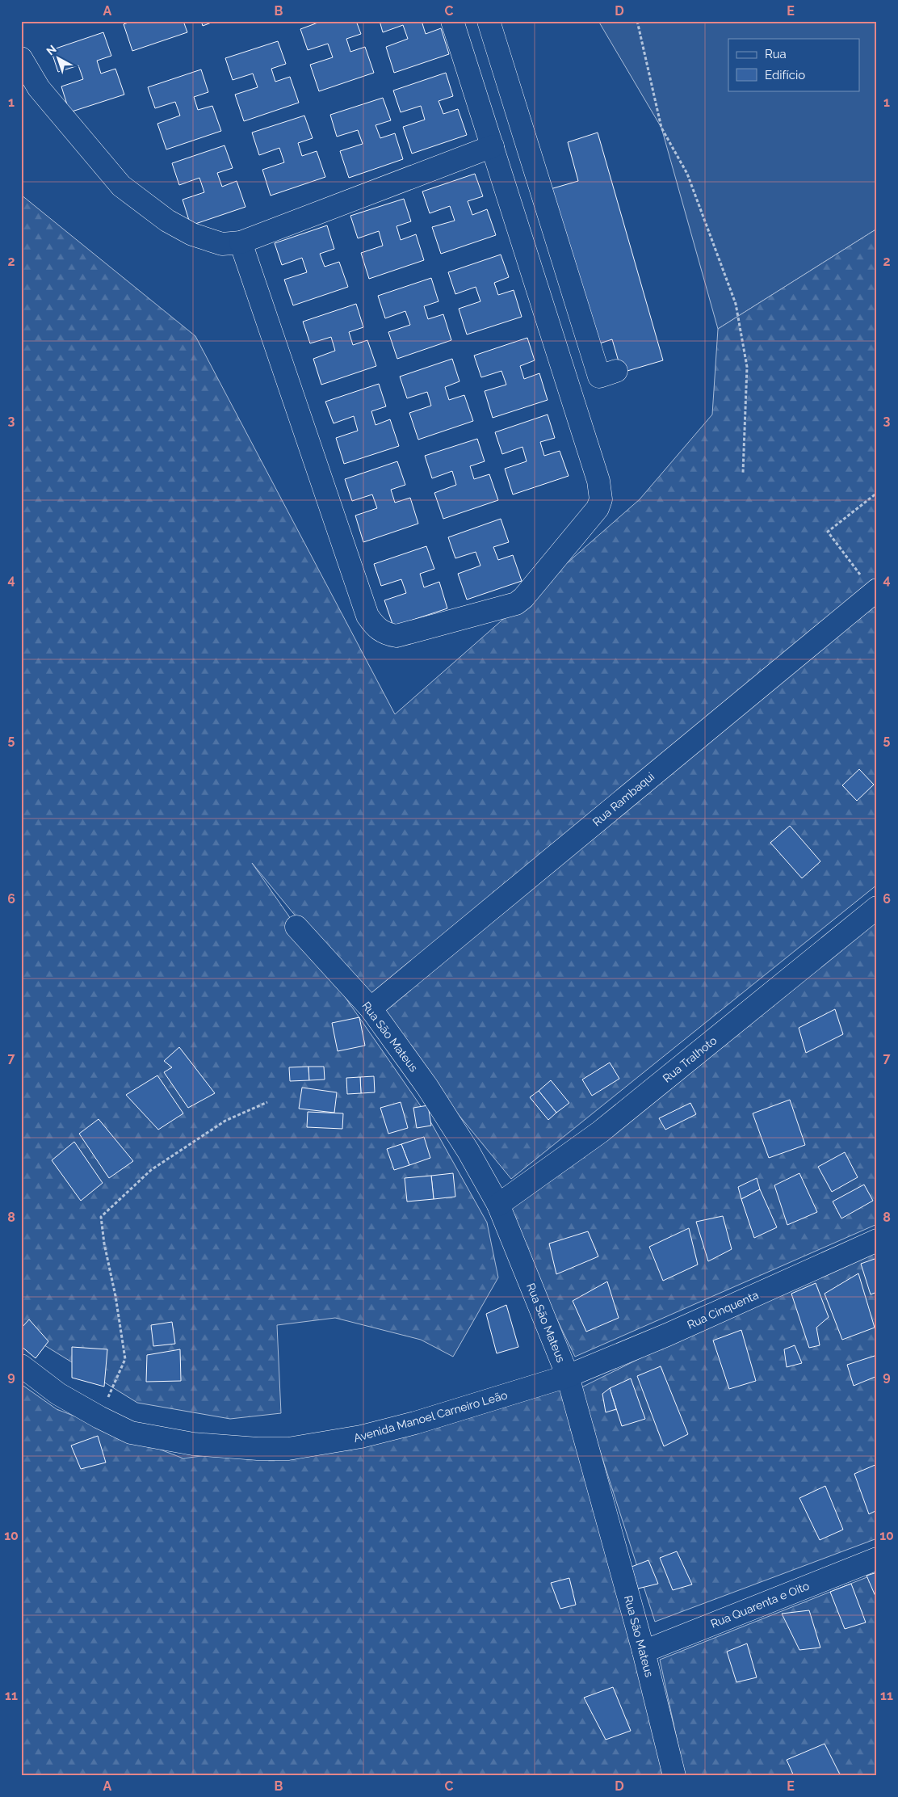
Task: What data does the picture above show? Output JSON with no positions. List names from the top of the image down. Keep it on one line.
{"streets":{"street":["Rua Rambaqui","Rua São Mateus","Rua Tralhoto","Rua Cinquenta","Avenida Manoel Carneiro Leão","Rua Quarenta e Oito"]},"crossings":[["Rua Rambaqui","Rua São Mateus"],["Rua São Mateus","Rua Tralhoto"],["Rua São Mateus","Rua Cinquenta"],["Rua São Mateus","Avenida Manoel Carneiro Leão"],["Rua São Mateus","Rua Quarenta e Oito"],["Rua Cinquenta","Avenida Manoel Carneiro Leão"]],"legend":["Rua","Edifício"],"north":"top left","grid":{"columns":["A","B","C","D","E"],"rows":["1","2","3","4","5","6","7","8","9","10","11"]}}
